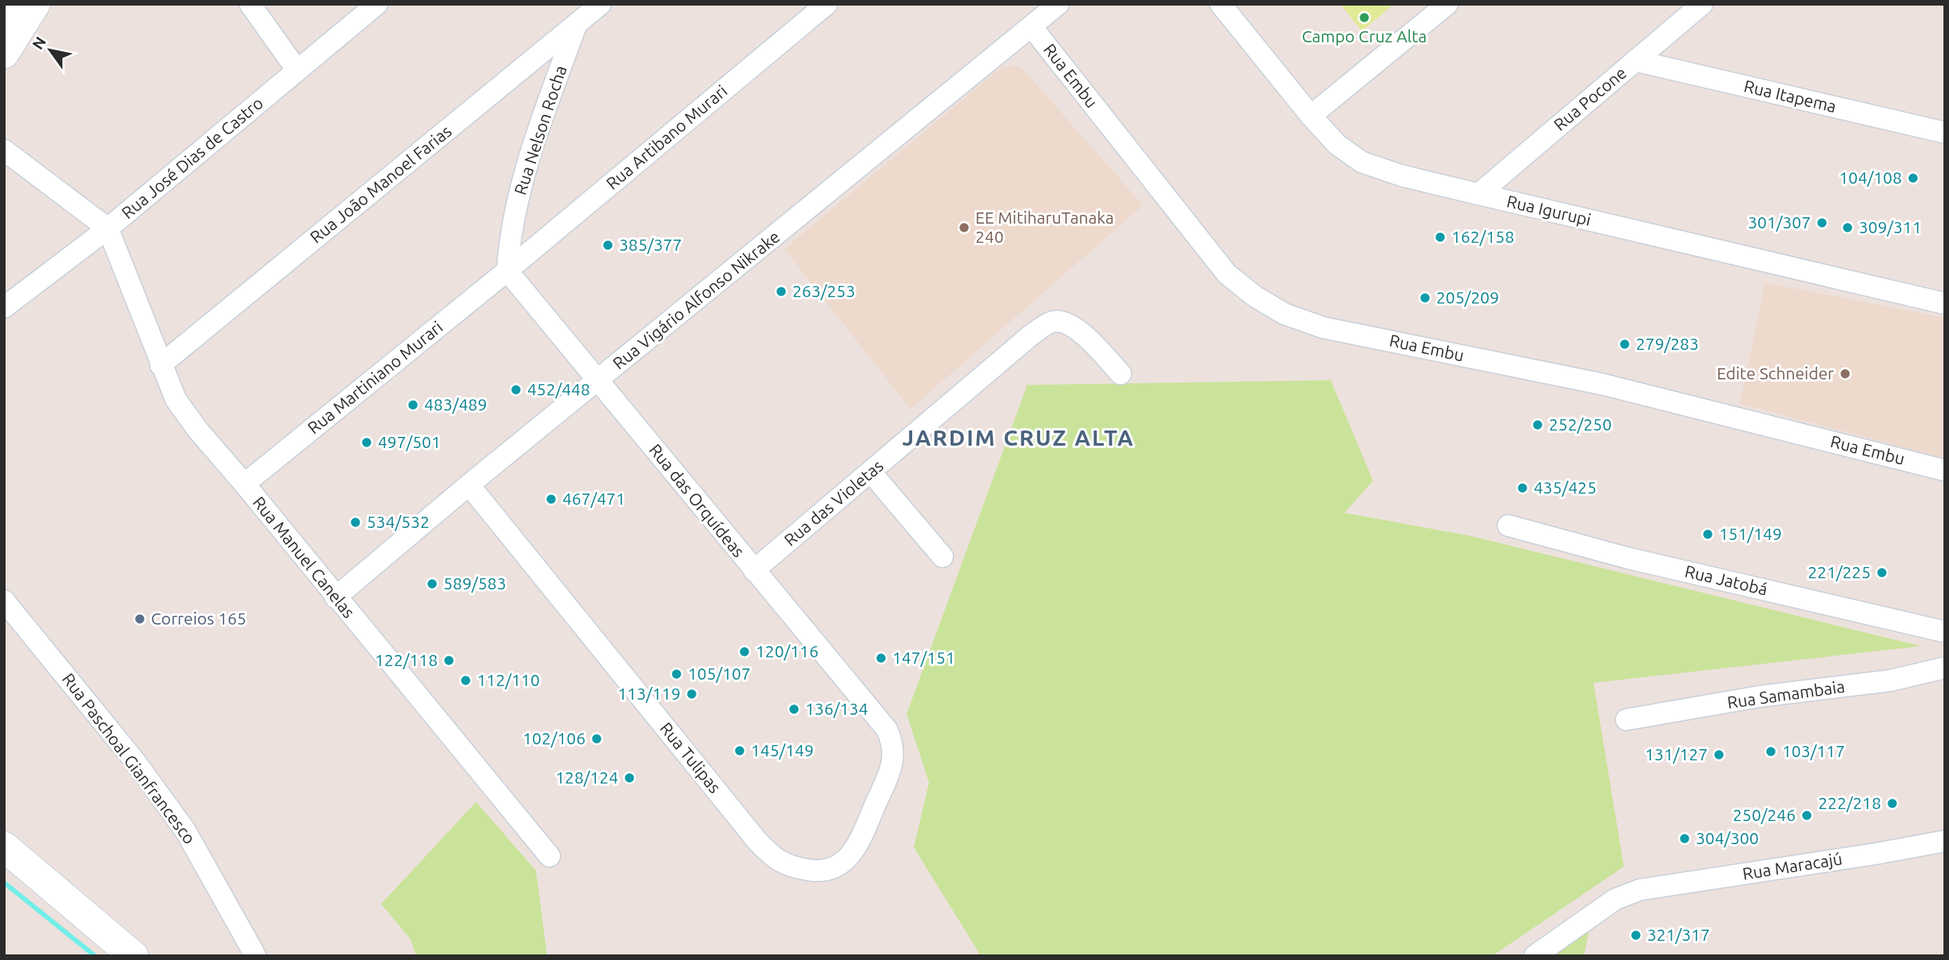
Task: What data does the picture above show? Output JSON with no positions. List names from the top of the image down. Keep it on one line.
{"streets":{"street":["Rua Embu","Rua Itapema","Rua Pocone","Rua Nelson Rocha","Rua Artibano Murari","Rua José Dias de Castro","Rua João Manoel Farias","Rua Igurupi","Rua Vigário Alfonso Nikrake","Rua Martiniano Murari","Rua das Orquídeas","Rua das Violetas","Rua Manuel Canelas","Rua Jatobá","Rua Samambaia","Rua Tulipas","Rua Paschoal Gianfrancesco","Rua Maracajú"]},"crossings":[["Rua Embu","Rua Vigário Alfonso Nikrake"],["Rua Itapema","Rua Pocone"],["Rua Pocone","Rua Igurupi"],["Rua Nelson Rocha","Rua Artibano Murari"],["Rua Nelson Rocha","Rua João Manoel Farias"],["Rua Nelson Rocha","Rua Martiniano Murari"],["Rua Nelson Rocha","Rua das Orquídeas"],["Rua Artibano Murari","Rua Martiniano Murari"],["Rua Artibano Murari","Rua das Orquídeas"],["Rua José Dias de Castro","Rua Manuel Canelas"],["Rua João Manoel Farias","Rua Manuel Canelas"],["Rua Vigário Alfonso Nikrake","Rua das Orquídeas"],["Rua Vigário Alfonso Nikrake","Rua Manuel Canelas"],["Rua Vigário Alfonso Nikrake","Rua Tulipas"],["Rua Martiniano Murari","Rua das Orquídeas"],["Rua Martiniano Murari","Rua Manuel Canelas"],["Rua das Orquídeas","Rua das Violetas"],["Rua das Orquídeas","Rua Tulipas"]],"districts":["JARDIM CRUZ ALTA"],"places":["Campo Cruz Alta","104/108","301/307","EE MitiharuTanaka 240","309/311","162/158","385/377","263/253","205/209","279/283","Edite Schneider","452/448","483/489","252/250","497/501","435/425","467/471","534/532","151/149","221/225","589/583","Correios 165","120/116","147/151","122/118","105/107","112/110","113/119","136/134","102/106","145/149","103/117","131/127","128/124","222/218","250/246","304/300","321/317"],"north":"top left"}
